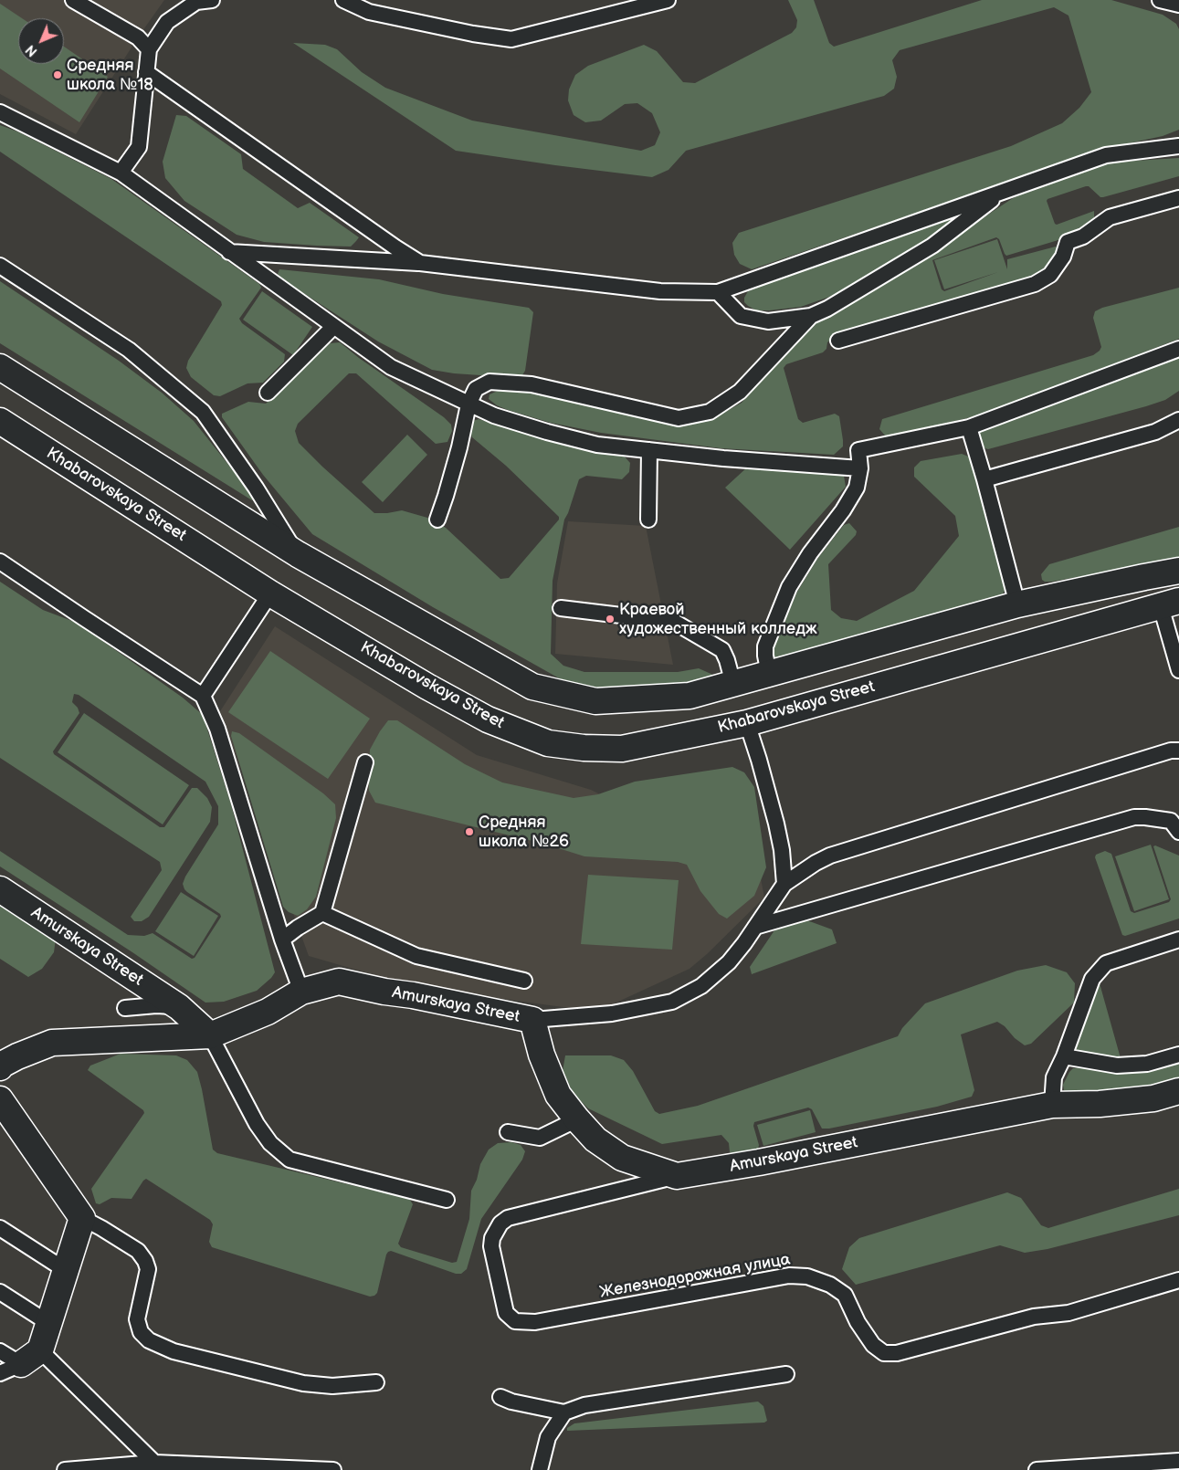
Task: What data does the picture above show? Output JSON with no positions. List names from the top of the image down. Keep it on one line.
{"streets":{"main road":["Khabarovskaya Street","Amurskaya Street"],"lane":["Железнодорожная улица"]},"crossings":[["Amurskaya Street","Железнодорожная улица"]],"places":["Средняя школа №18","Краевой художественный колледж","Средняя школа №26"],"north":"bottom left"}
